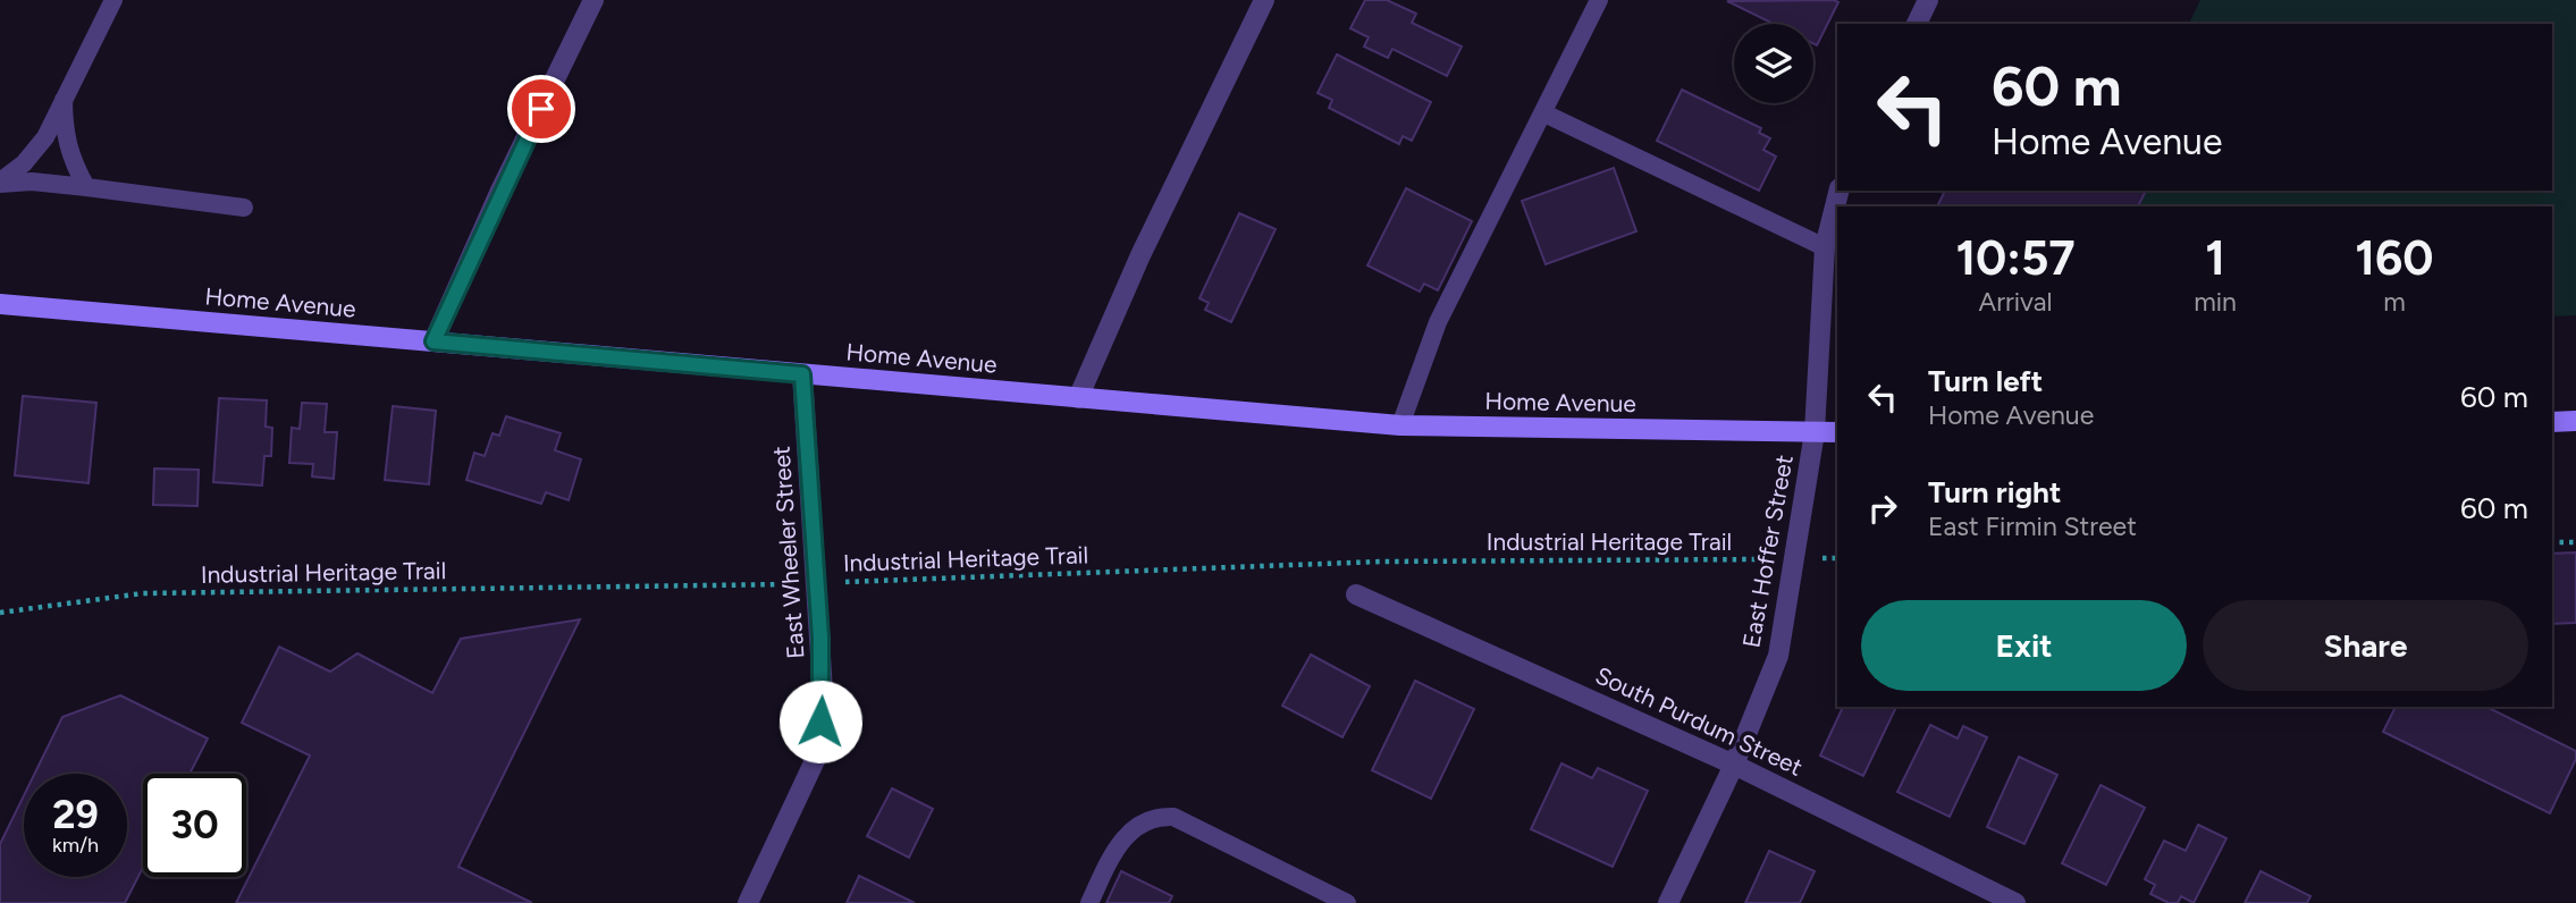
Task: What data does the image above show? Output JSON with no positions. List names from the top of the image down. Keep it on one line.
{"streets":{"main road":["Home Avenue"],"street":["East Hoffer Street","East Wheeler Street","South Purdum Street"],"path":["Industrial Heritage Trail"]},"crossings":[["Home Avenue","East Hoffer Street"],["Home Avenue","East Wheeler Street"],["Industrial Heritage Trail","East Hoffer Street"],["Industrial Heritage Trail","East Wheeler Street"],["East Hoffer Street","South Purdum Street"]],"page":{"turn":["60 m","Home Avenue"],"eta":["10:57","Arrival","1","min","160","m"],"list":[{"name":"Turn left","note":"Home Avenue","value":"60 m"},{"name":"Turn right","note":"East Firmin Street","value":"60 m"}],"buttons":["Exit","Share"],"speed":"29 km/h","limit":"30"}}
